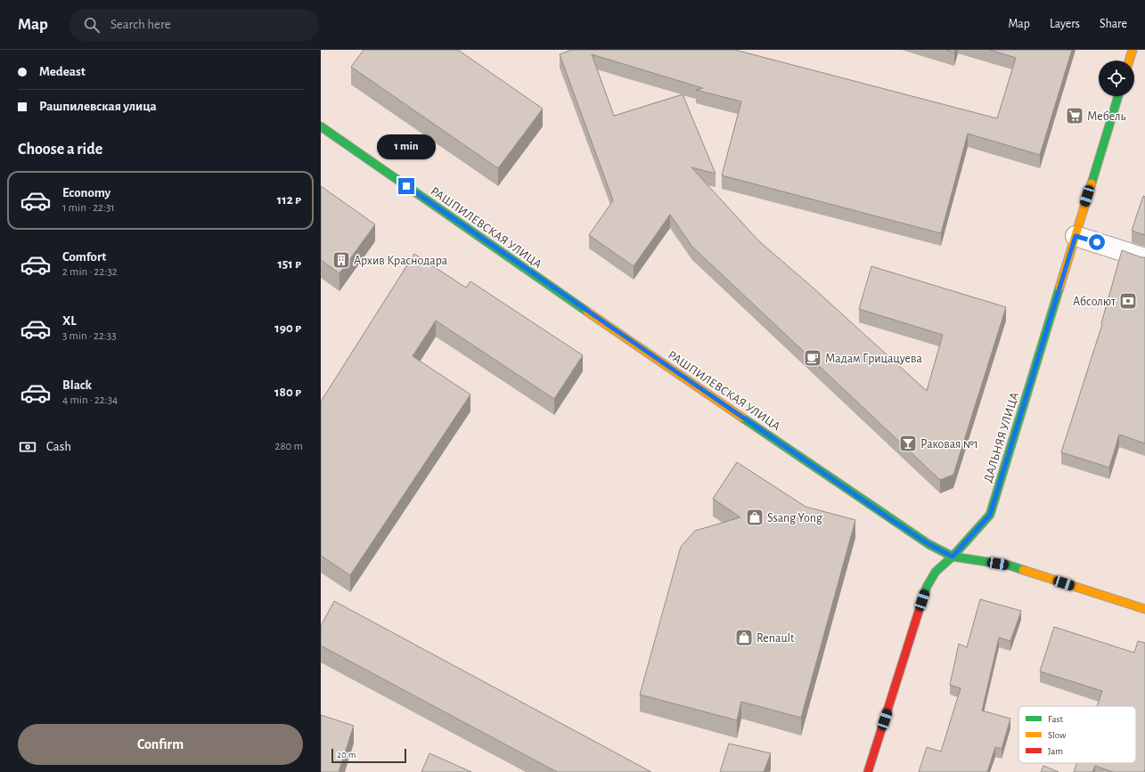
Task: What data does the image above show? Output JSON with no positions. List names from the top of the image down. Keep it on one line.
{"streets":{"street":["РАШПИЛЕВСКАЯ УЛИЦА","ДАЛЬНЯЯ УЛИЦА"]},"crossings":[["РАШПИЛЕВСКАЯ УЛИЦА","ДАЛЬНЯЯ УЛИЦА"]],"places":{"supermarket":["Мебель"],"building":["Архив Краснодара"],"bank":["Абсолют"],"cafe":["Мадам Грицацуева"],"bar":["Раковая №1"],"shop":["Ssang Yong","Renault"]},"legend":["Fast","Slow","Jam"],"scale_bar":"20 m","page":{"header":"Map","search":"Search here","nav":["Map","Layers","Share"],"banner":["Medeast","Рашпилевская улица"],"heading":"Choose a ride","bubble":"1 min","list":[{"name":"Economy","note":"1 min · 22:31","value":"112 ₽"},{"name":"Comfort","note":"2 min · 22:32","value":"151 ₽"},{"name":"XL","note":"3 min · 22:33","value":"190 ₽"},{"name":"Black","note":"4 min · 22:34","value":"180 ₽"}],"pay":["Cash","280 m"],"buttons":"Confirm","scale":"20 m"}}
